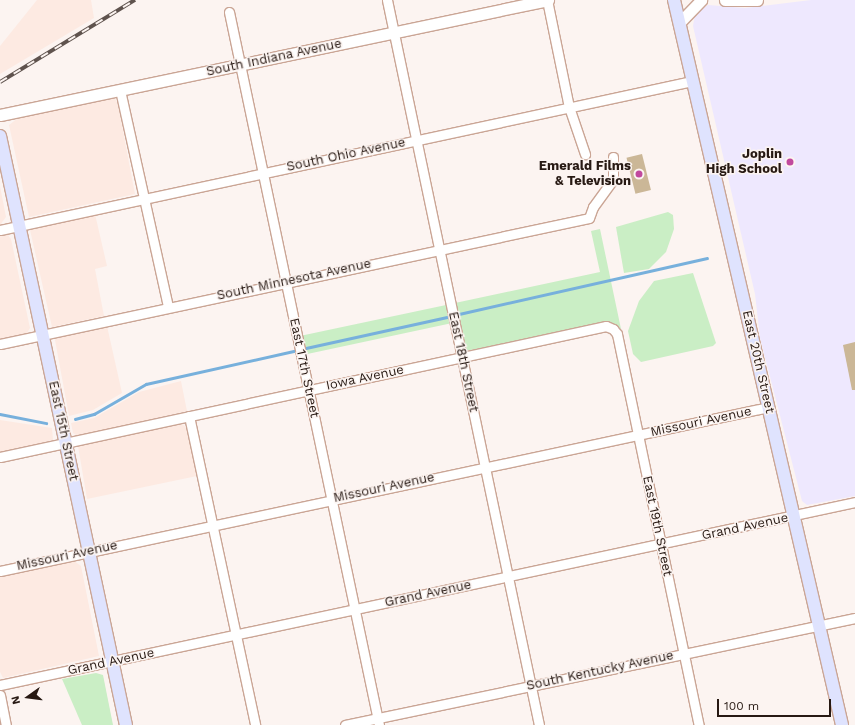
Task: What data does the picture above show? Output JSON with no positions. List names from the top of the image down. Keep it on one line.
{"streets":{"main road":["East 20th Street","East 15th Street"],"street":["South Indiana Avenue","South Ohio Avenue","South Minnesota Avenue","East 18th Street","East 17th Street","Iowa Avenue","Missouri Avenue","East 19th Street","Grand Avenue","South Kentucky Avenue"]},"crossings":[["South Indiana Avenue","East 18th Street"],["South Indiana Avenue","East 17th Street"],["South Ohio Avenue","East 18th Street"],["South Ohio Avenue","East 20th Street"],["South Ohio Avenue","East 17th Street"],["South Ohio Avenue","East 15th Street"],["South Minnesota Avenue","East 18th Street"],["South Minnesota Avenue","East 17th Street"],["South Minnesota Avenue","East 15th Street"],["East 18th Street","Iowa Avenue"],["East 18th Street","Missouri Avenue"],["East 18th Street","Grand Avenue"],["East 18th Street","South Kentucky Avenue"],["East 20th Street","Missouri Avenue"],["East 20th Street","Grand Avenue"],["East 20th Street","South Kentucky Avenue"],["East 17th Street","Iowa Avenue"],["East 17th Street","Missouri Avenue"],["East 17th Street","Grand Avenue"],["East 17th Street","South Kentucky Avenue"],["Iowa Avenue","East 15th Street"],["Iowa Avenue","East 19th Street"],["Missouri Avenue","East 15th Street"],["Missouri Avenue","East 19th Street"],["East 15th Street","Grand Avenue"],["East 19th Street","Grand Avenue"],["East 19th Street","South Kentucky Avenue"]],"places":["Joplin High School","Emerald Films & Television"],"scale_bar":"100 m","north":"left"}
